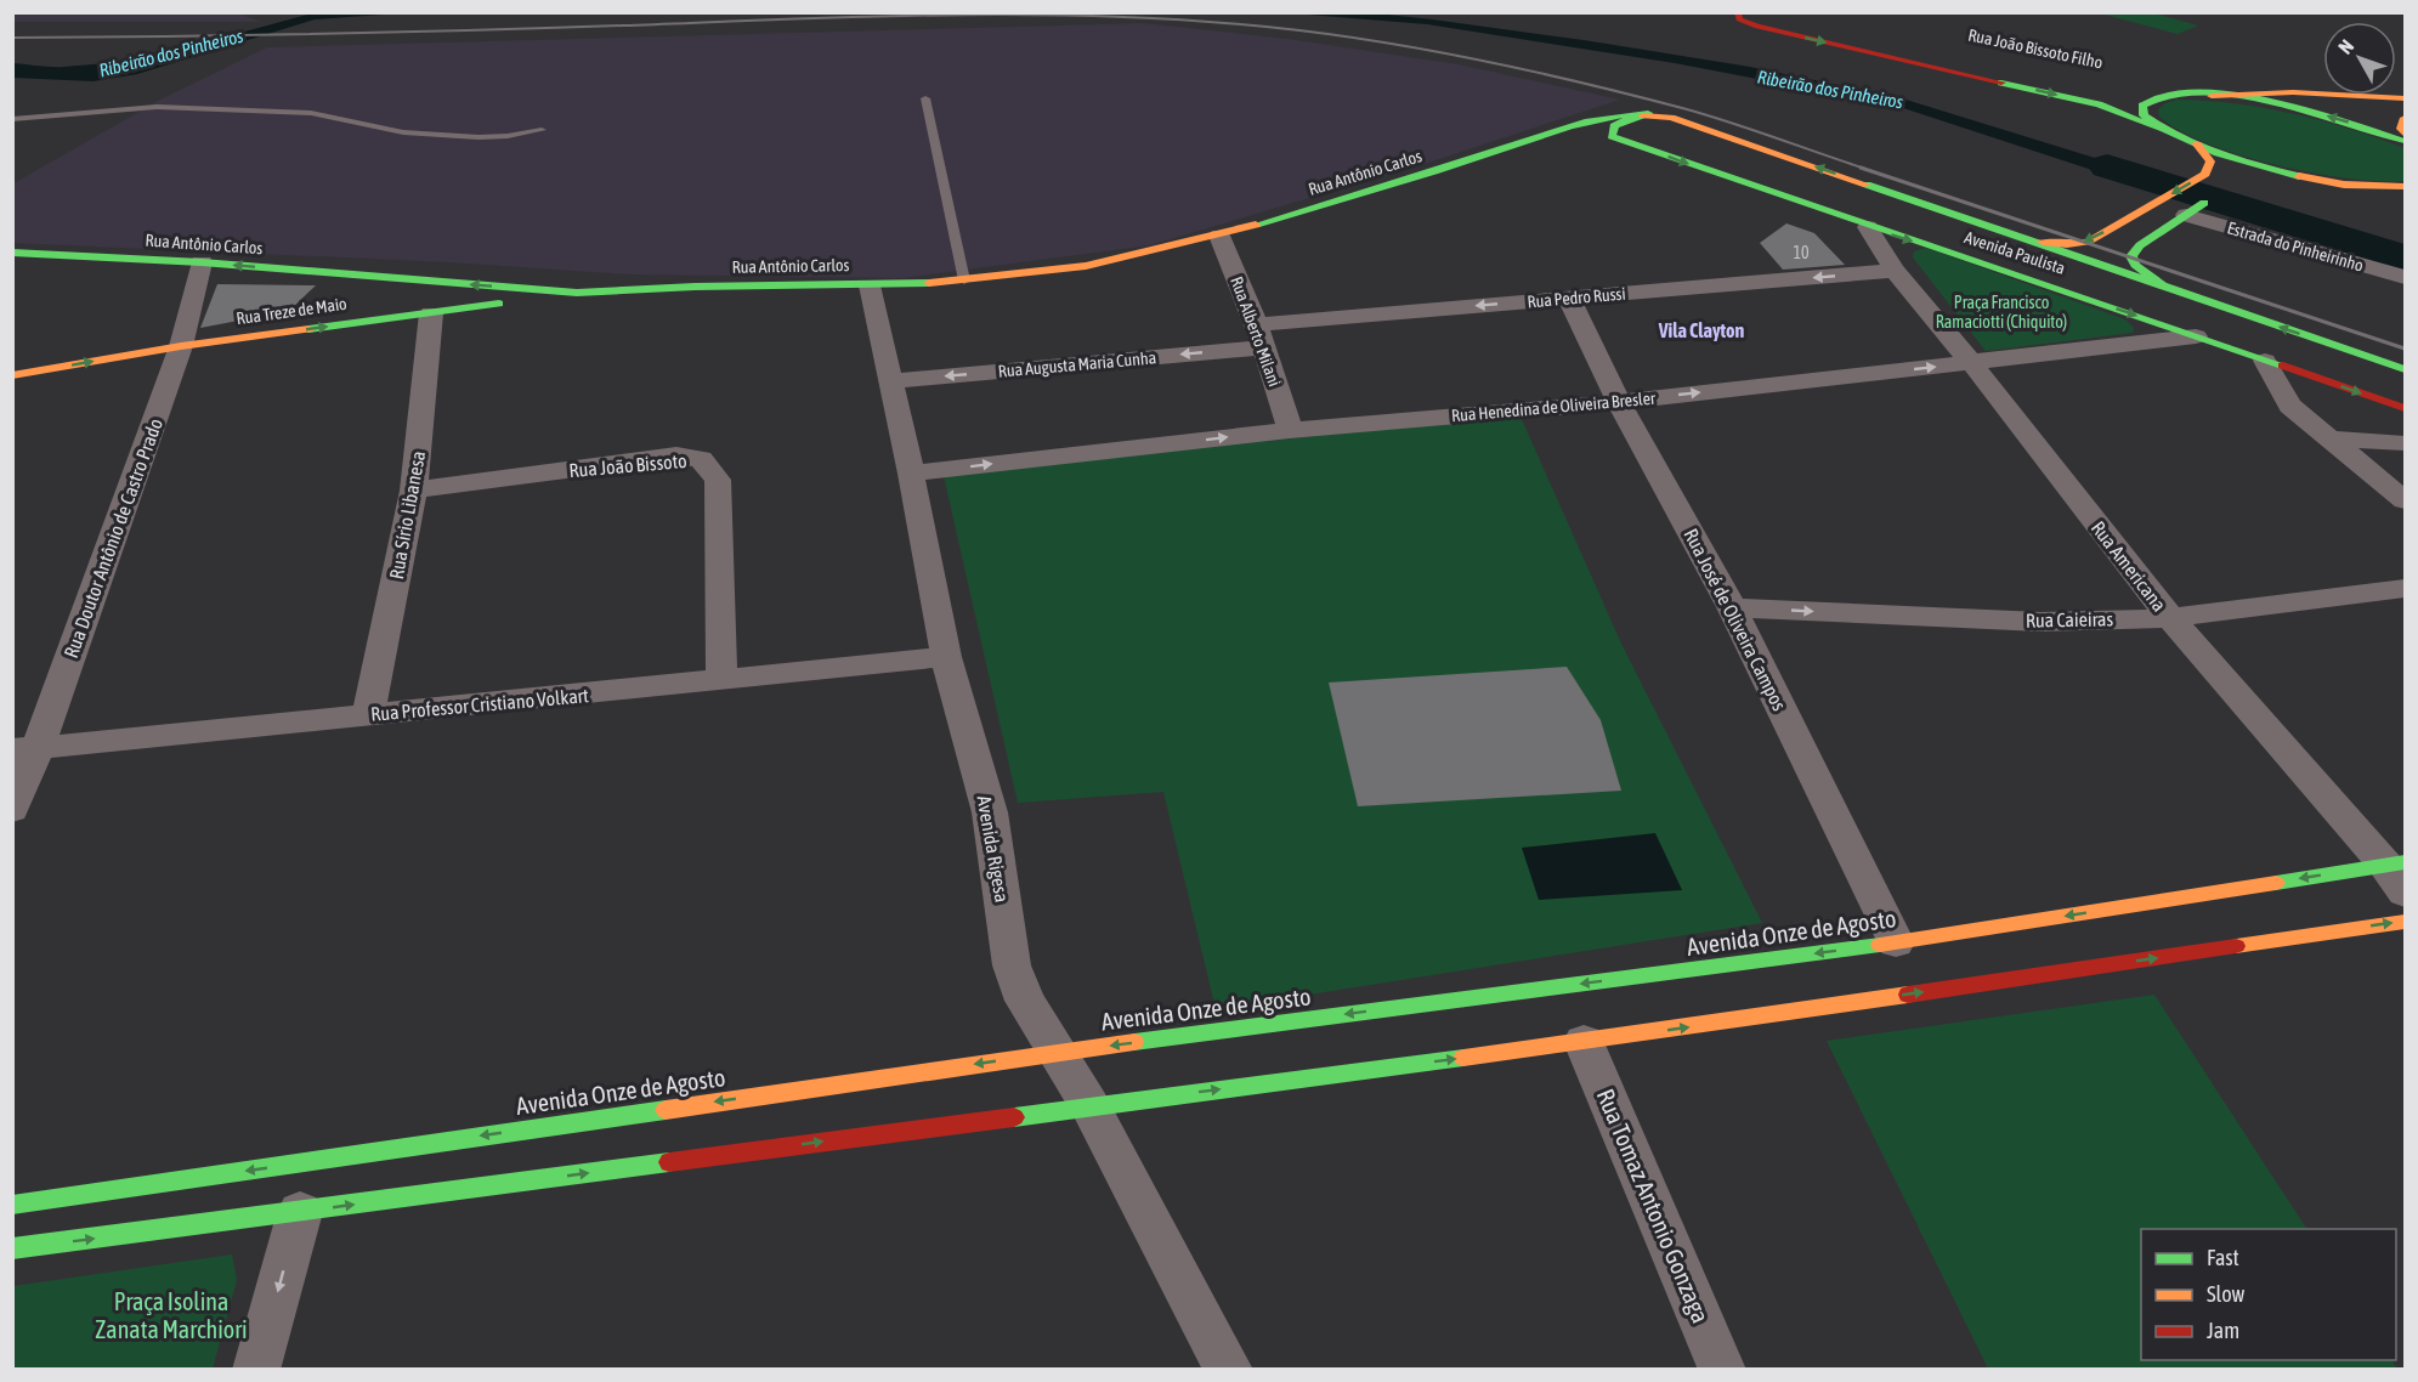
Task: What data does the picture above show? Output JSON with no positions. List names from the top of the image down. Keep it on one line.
{"streets":{"main road":["Rua Antônio Carlos","Avenida Paulista","Rua Treze de Maio","Avenida Onze de Agosto"],"street":["Estrada do Pinheirinho","Rua Pedro Russi","Rua Alberto Milani","Rua Augusta Maria Cunha","Rua Henedina de Oliveira Bresler","Rua João Bissoto","Rua Sírio Libanesa","Rua Doutor Antônio de Castro Prado","Rua Americana","Rua José de Oliveira Campos","Rua Caieiras","Rua Professor Cristiano Volkart","Avenida Rigesa","Rua Tomaz Antonio Gonzaga"]},"crossings":[["Rua Antônio Carlos","Avenida Paulista"],["Rua Antônio Carlos","Rua Treze de Maio"],["Rua Antônio Carlos","Rua Alberto Milani"],["Rua Antônio Carlos","Rua Doutor Antônio de Castro Prado"],["Rua Antônio Carlos","Avenida Rigesa"],["Avenida Paulista","Rua Henedina de Oliveira Bresler"],["Avenida Paulista","Rua Americana"],["Rua Pedro Russi","Rua Alberto Milani"],["Rua Pedro Russi","Rua Augusta Maria Cunha"],["Rua Pedro Russi","Rua Americana"],["Rua Pedro Russi","Rua José de Oliveira Campos"],["Rua Treze de Maio","Rua Sírio Libanesa"],["Rua Treze de Maio","Rua Doutor Antônio de Castro Prado"],["Rua Alberto Milani","Rua Augusta Maria Cunha"],["Rua Alberto Milani","Rua Henedina de Oliveira Bresler"],["Rua Augusta Maria Cunha","Avenida Rigesa"],["Rua Henedina de Oliveira Bresler","Rua Americana"],["Rua Henedina de Oliveira Bresler","Rua José de Oliveira Campos"],["Rua Henedina de Oliveira Bresler","Avenida Rigesa"],["Rua João Bissoto","Rua Sírio Libanesa"],["Rua João Bissoto","Rua Professor Cristiano Volkart"],["Rua Sírio Libanesa","Rua Professor Cristiano Volkart"],["Rua Doutor Antônio de Castro Prado","Rua Professor Cristiano Volkart"],["Rua Americana","Rua Caieiras"],["Rua Americana","Avenida Onze de Agosto"],["Rua José de Oliveira Campos","Rua Caieiras"],["Rua José de Oliveira Campos","Avenida Onze de Agosto"],["Rua Professor Cristiano Volkart","Avenida Rigesa"],["Avenida Rigesa","Avenida Onze de Agosto"]],"one_way":["Rua Pedro Russi","Rua Treze de Maio","Rua Augusta Maria Cunha","Rua Henedina de Oliveira Bresler","Rua Caieiras"],"districts":["Vila Clayton"],"water":["Ribeirão dos Pinheiros"],"parks":["Praça Francisco Ramaciotti (Chiquito)","Praça Isolina Zanata Marchiori"],"house_numbers":["10"],"legend":["Fast","Slow","Jam"],"north":"top left"}
